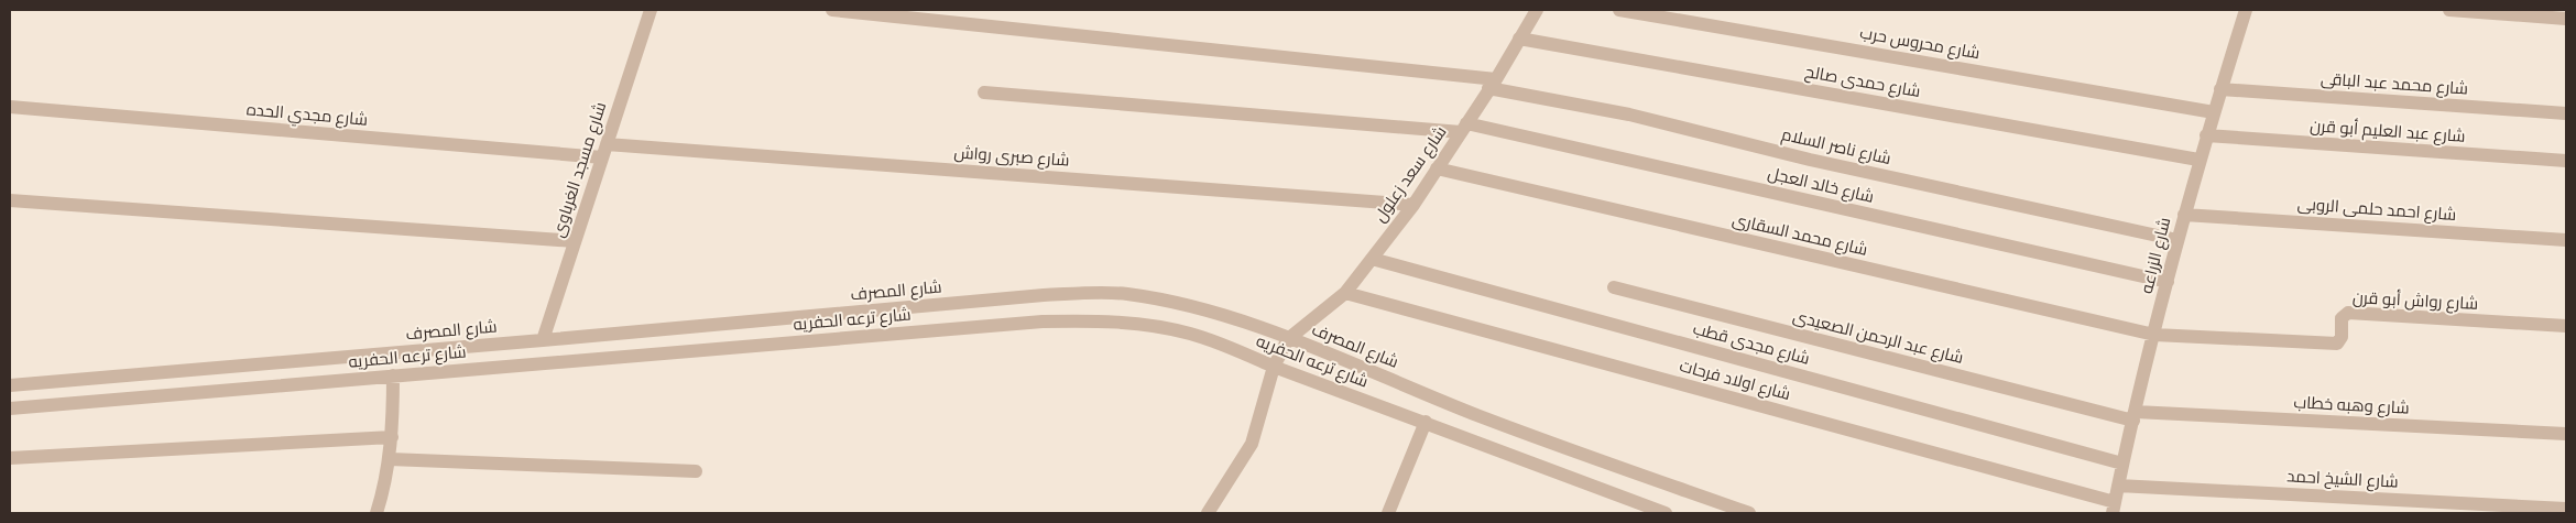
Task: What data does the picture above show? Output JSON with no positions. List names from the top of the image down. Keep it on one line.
{"streets":{"street":["شارع محروس حرب","شارع حمدى صالح","شارع محمد عبد الباقى","شارع مجدي الحده","شارع عبد العليم أبو قرن","شارع ناصر السلام","شارع صبرى رواش","شارع مسجد الغرباوى","شارع سعد زعلول","شارع خالد العجل","شارع احمد حلمى الروبى","شارع محمد السقارى","شارع الزراعه","شارع المصرف","شارع رواش أبو قرن","شارع ترعه الحفريه","شارع عبد الرحمن الصعيدى","شارع مجدى قطب","شارع اولاد فرحات","شارع وهبه خطاب","شارع الشيخ احمد"]},"crossings":[["شارع محروس حرب","شارع الزراعه"],["شارع حمدى صالح","شارع سعد زعلول"],["شارع حمدى صالح","شارع الزراعه"],["شارع محمد عبد الباقى","شارع الزراعه"],["شارع مجدي الحده","شارع صبرى رواش"],["شارع مجدي الحده","شارع مسجد الغرباوى"],["شارع عبد العليم أبو قرن","شارع الزراعه"],["شارع ناصر السلام","شارع سعد زعلول"],["شارع ناصر السلام","شارع الزراعه"],["شارع صبرى رواش","شارع مسجد الغرباوى"],["شارع صبرى رواش","شارع سعد زعلول"],["شارع مسجد الغرباوى","شارع المصرف"],["شارع سعد زعلول","شارع خالد العجل"],["شارع سعد زعلول","شارع محمد السقارى"],["شارع سعد زعلول","شارع المصرف"],["شارع سعد زعلول","شارع مجدى قطب"],["شارع سعد زعلول","شارع اولاد فرحات"],["شارع خالد العجل","شارع الزراعه"],["شارع احمد حلمى الروبى","شارع الزراعه"],["شارع محمد السقارى","شارع الزراعه"],["شارع محمد السقارى","شارع رواش أبو قرن"],["شارع الزراعه","شارع رواش أبو قرن"],["شارع الزراعه","شارع عبد الرحمن الصعيدى"],["شارع الزراعه","شارع مجدى قطب"],["شارع الزراعه","شارع اولاد فرحات"],["شارع الزراعه","شارع وهبه خطاب"],["شارع الزراعه","شارع الشيخ احمد"],["شارع عبد الرحمن الصعيدى","شارع وهبه خطاب"]]}
